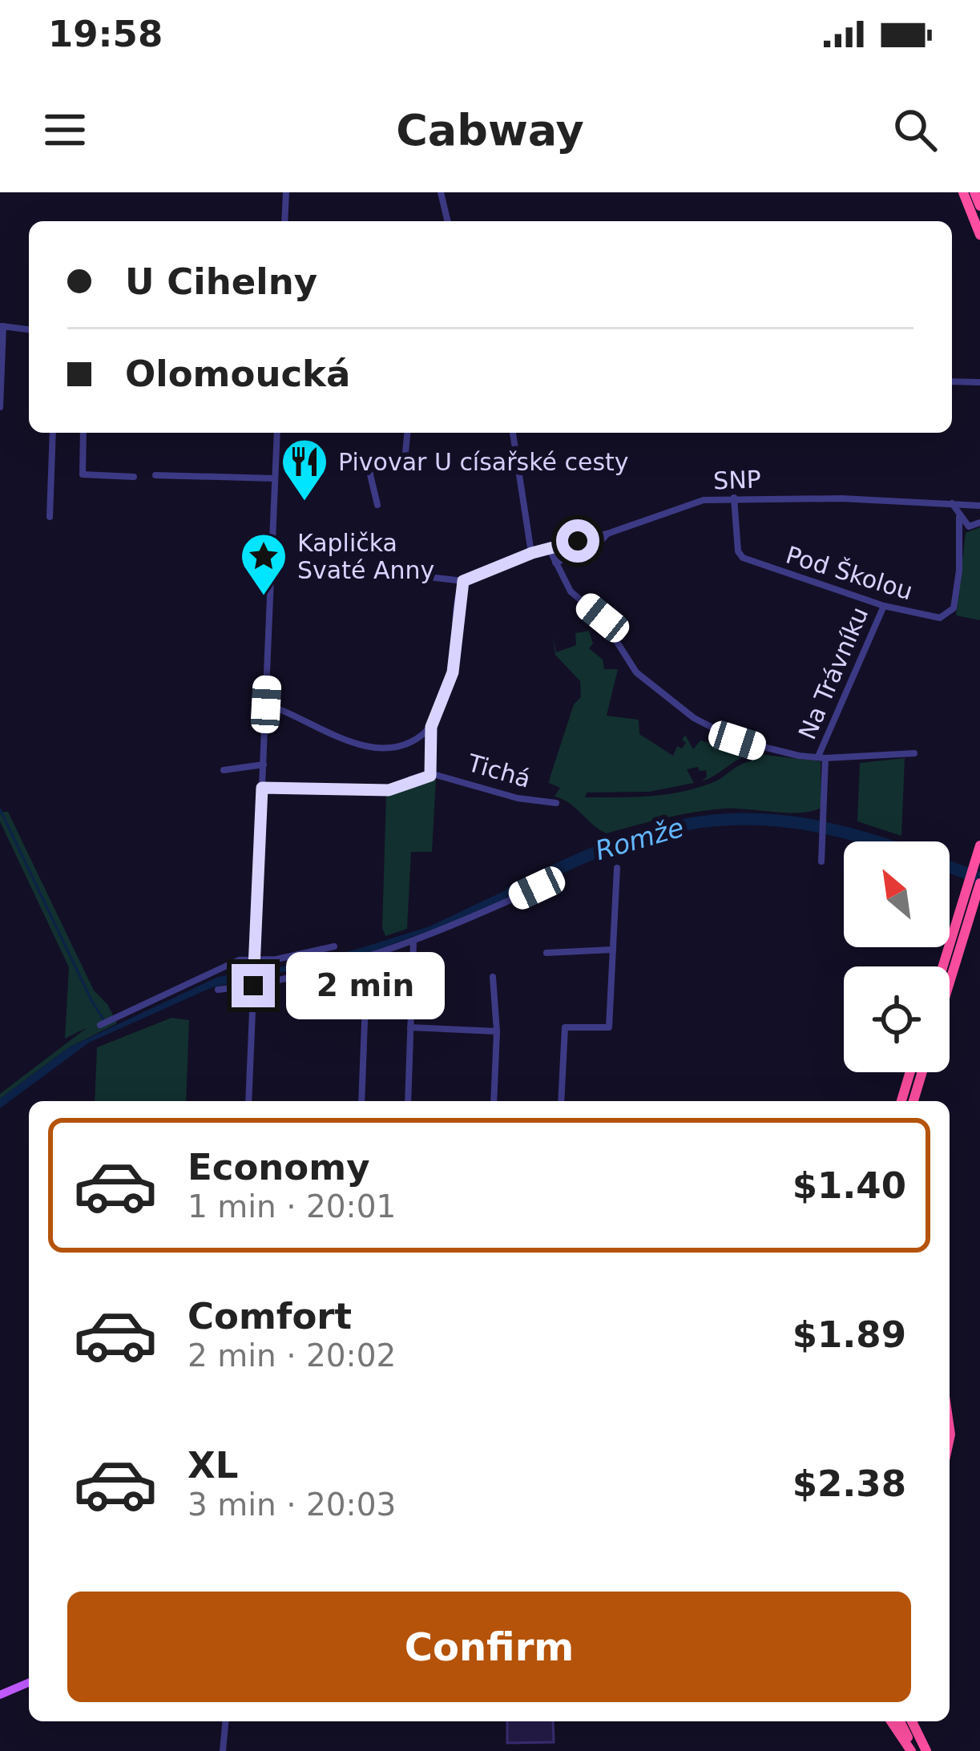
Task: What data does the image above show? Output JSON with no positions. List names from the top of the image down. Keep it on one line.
{"streets":{"street":["SNP","Pod Školou","Na Trávníku","Tichá"]},"crossings":[["SNP","Pod Školou"],["Pod Školou","Na Trávníku"]],"water":["Romže"],"places":{"restaurant":["Pivovar U císařské cesty"],"place":["Kaplička Svaté Anny"]},"north":"top left","page":{"status":"19:58","header":"Cabway","banner":["U Cihelny","Olomoucká"],"bubble":"2 min","list":[{"name":"Economy","note":"1 min · 20:01","value":"$1.40"},{"name":"Comfort","note":"2 min · 20:02","value":"$1.89"},{"name":"XL","note":"3 min · 20:03","value":"$2.38"}],"buttons":"Confirm"}}
